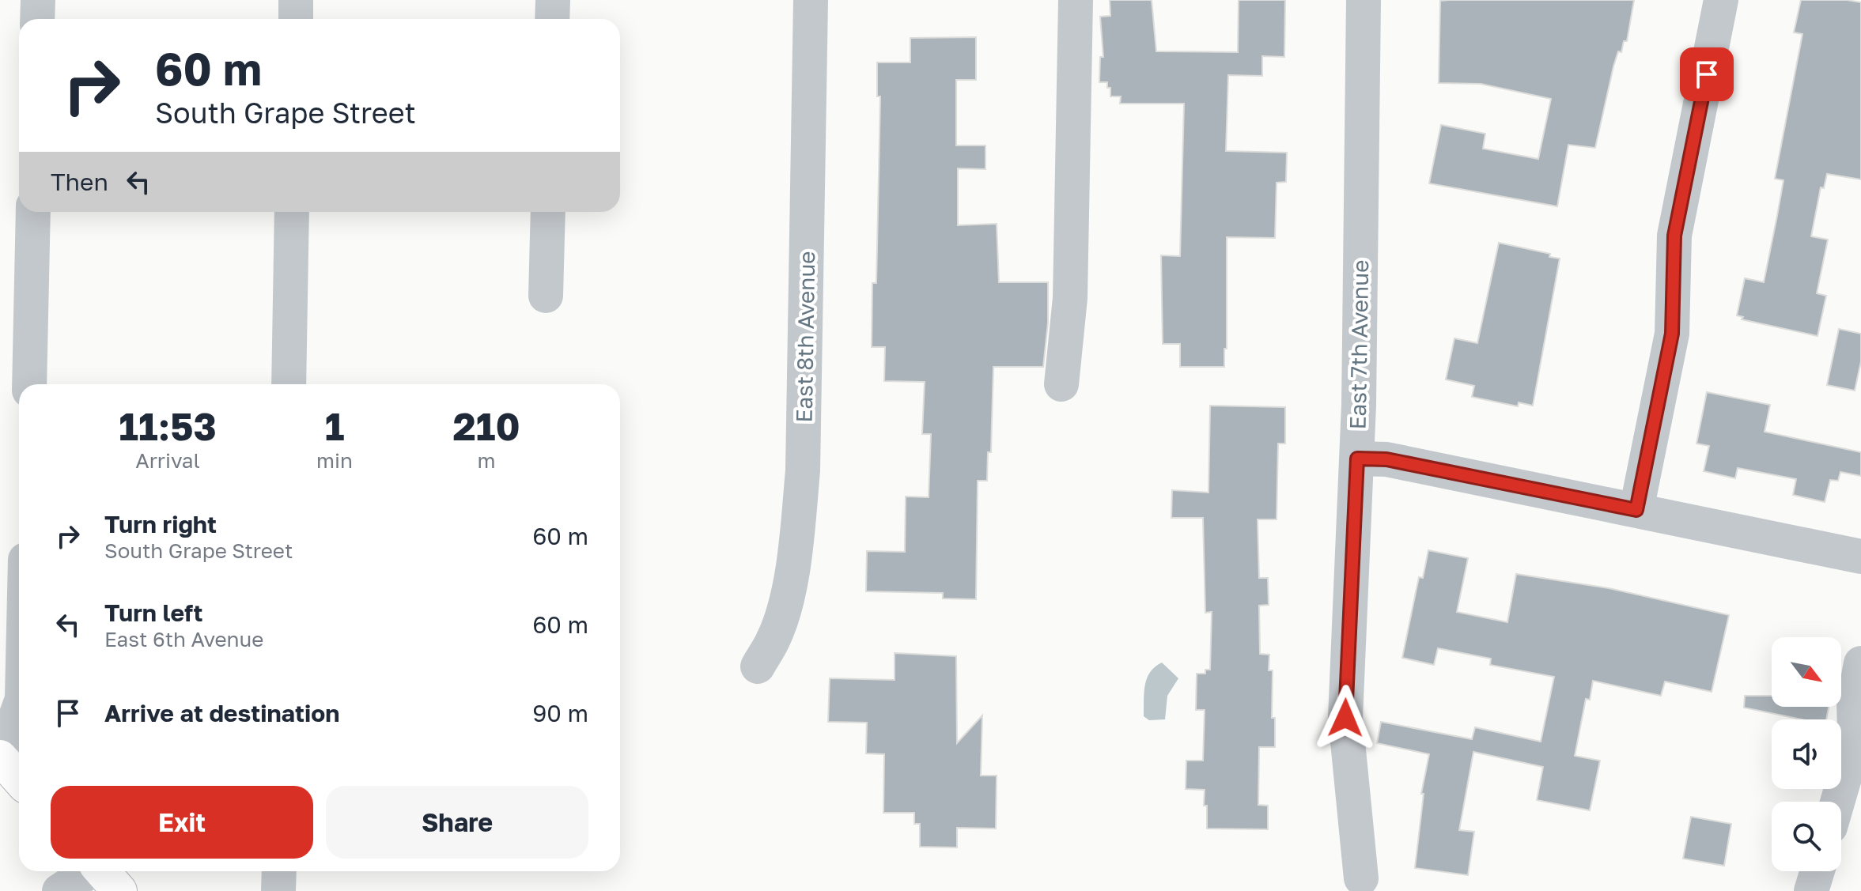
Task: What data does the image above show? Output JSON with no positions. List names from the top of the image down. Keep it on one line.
{"streets":{"street":["East 8th Avenue","East 7th Avenue"]},"north":"bottom right","page":{"turn":["60 m","South Grape Street"],"then":"Then","eta":["11:53","Arrival","1","min","210","m"],"list":[{"name":"Turn right","note":"South Grape Street","value":"60 m"},{"name":"Turn left","note":"East 6th Avenue","value":"60 m"},{"name":"Arrive at destination","value":"90 m"}],"buttons":["Exit","Share"]}}
